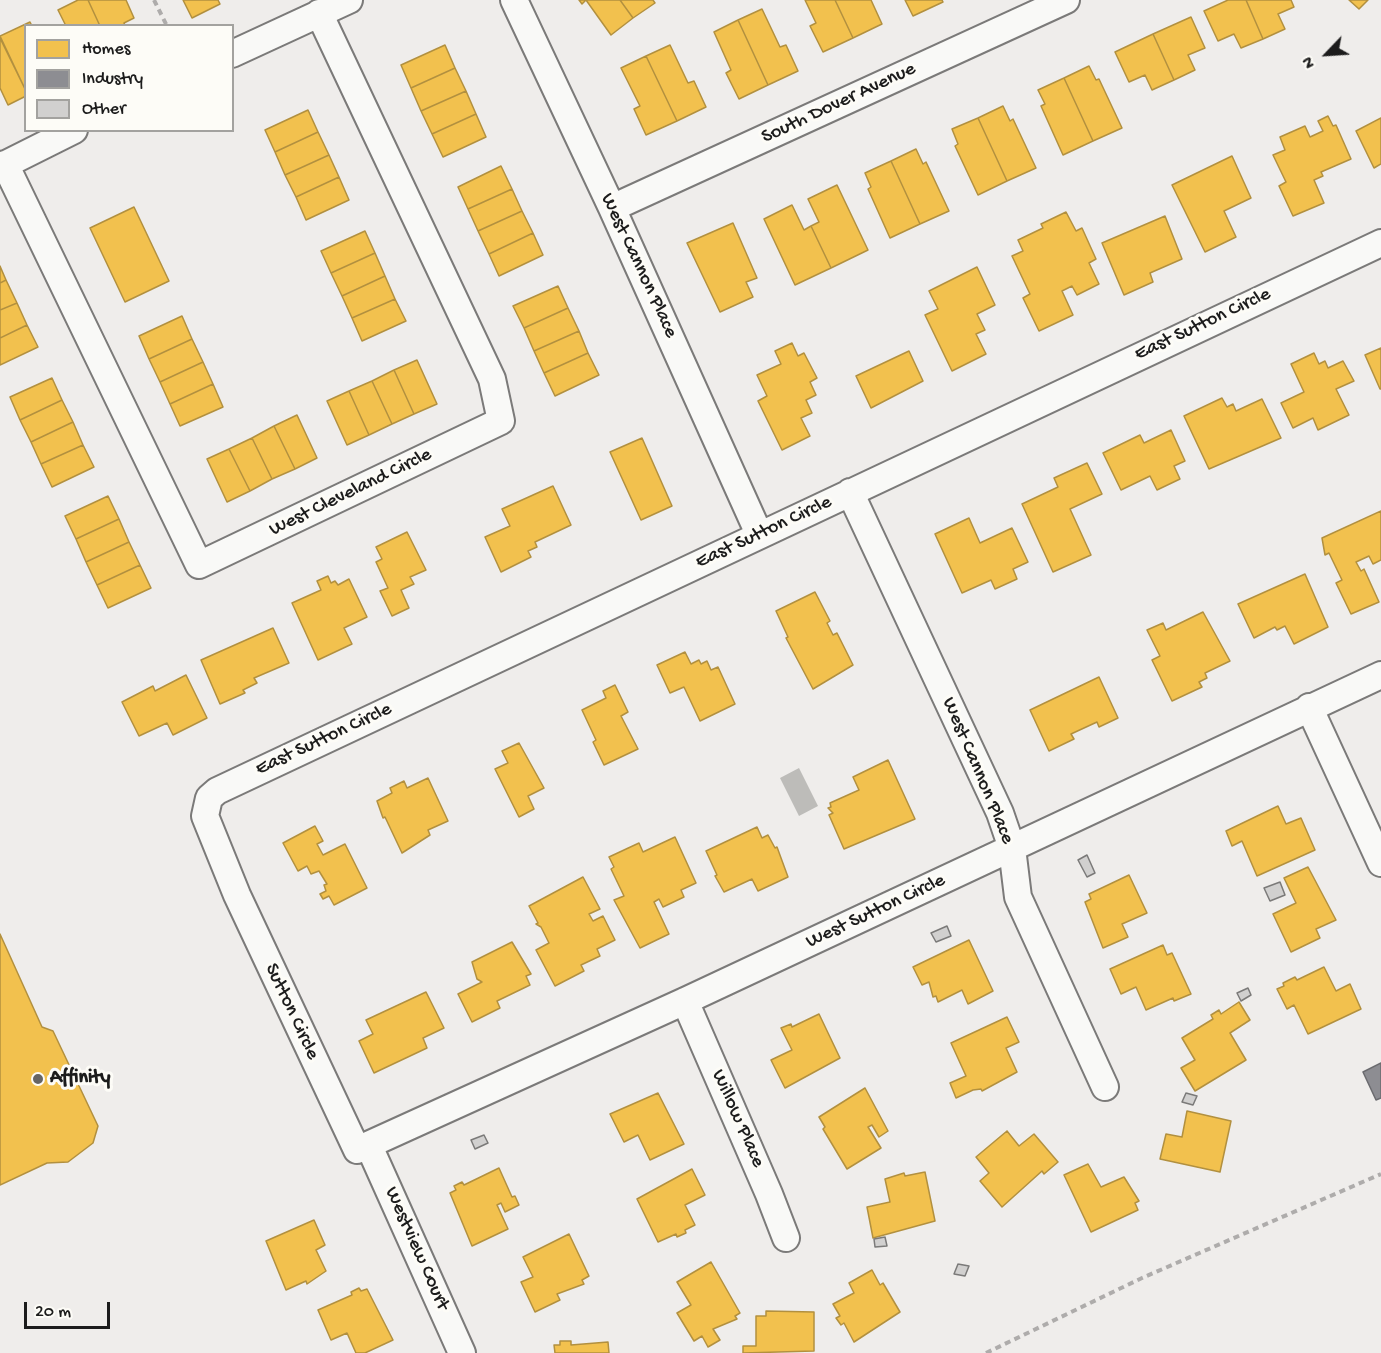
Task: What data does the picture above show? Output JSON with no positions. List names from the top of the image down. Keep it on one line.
{"streets":{"street":["South Dover Avenue","West Cannon Place","East Sutton Circle","West Cleveland Circle","West Sutton Circle","Sutton Circle","Willow Place","Westview Court"]},"crossings":[["South Dover Avenue","West Cannon Place"],["West Cannon Place","East Sutton Circle"],["West Cannon Place","West Sutton Circle"],["East Sutton Circle","Sutton Circle"],["West Sutton Circle","Sutton Circle"],["West Sutton Circle","Willow Place"],["West Sutton Circle","Westview Court"],["Sutton Circle","Westview Court"]],"places":["Affinity"],"legend":["Homes","Industry","Other"],"scale_bar":"20 m","north":"bottom left"}
